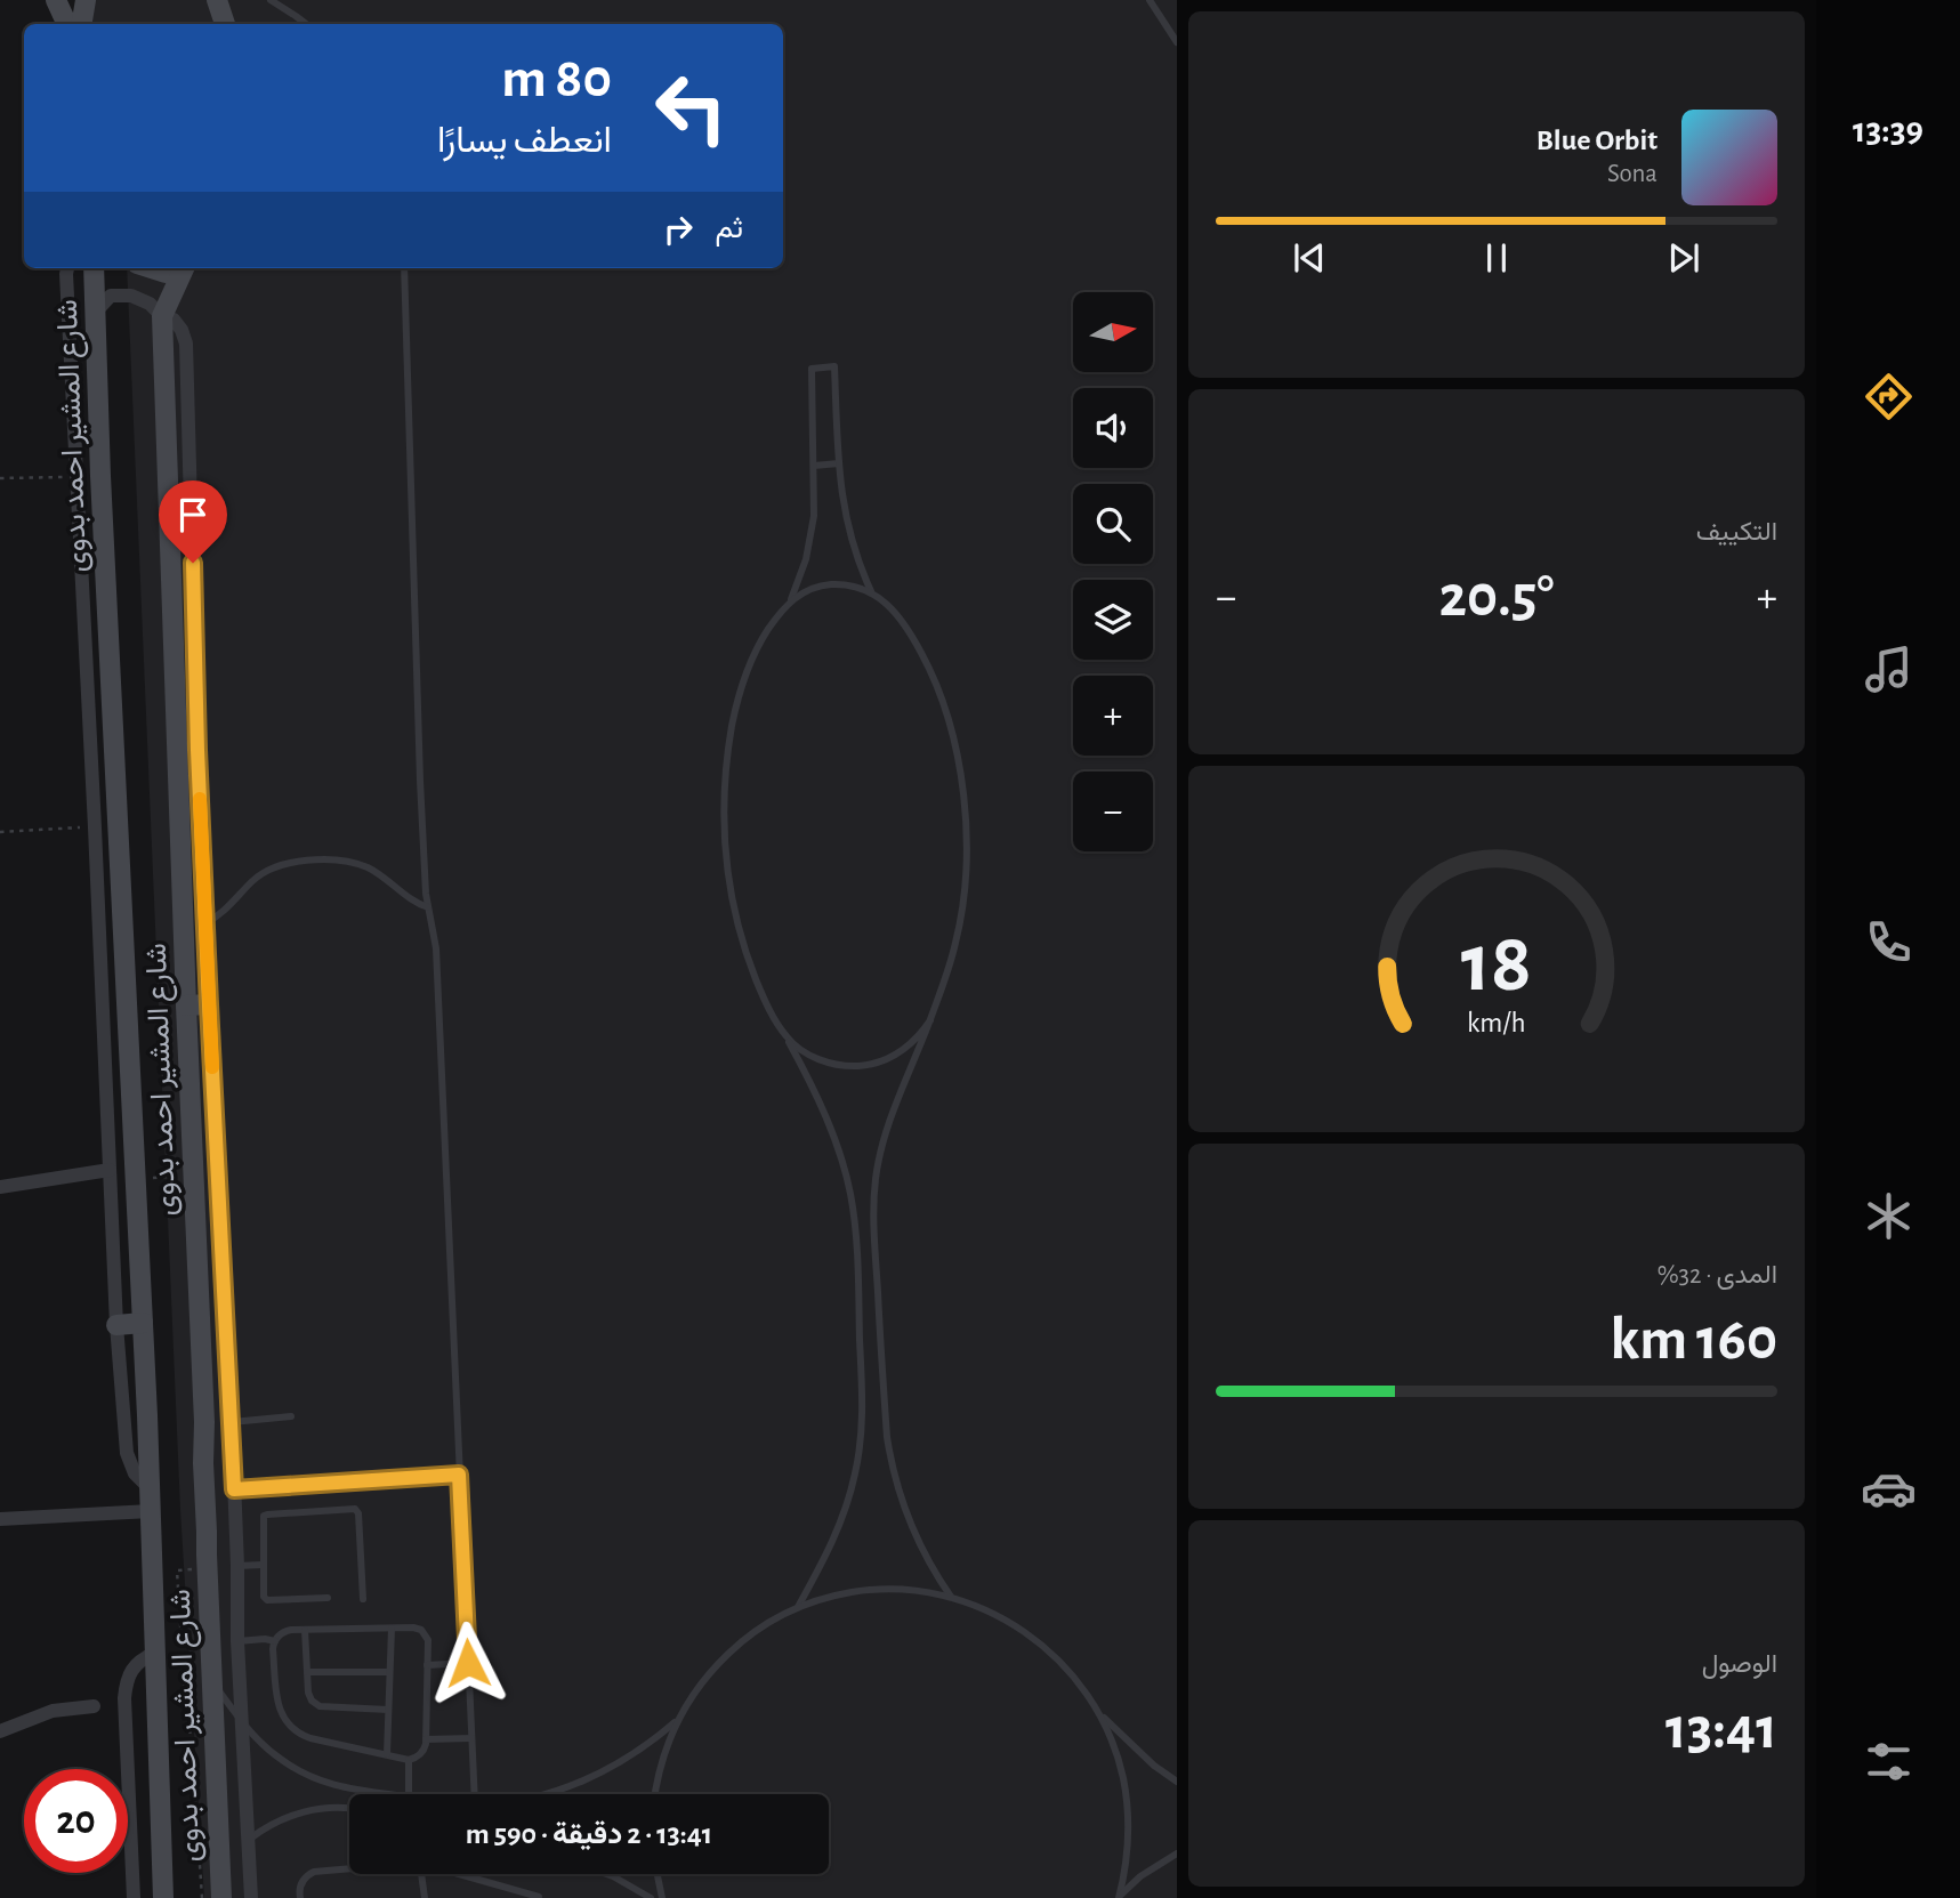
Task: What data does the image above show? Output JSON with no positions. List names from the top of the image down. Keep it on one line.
{"streets":{"street":["شارع المشير احمد بدوى"]},"north":"right","page":{"tabs":"13:39","turn":["80 m","انعطف يسارًا"],"song":["Blue Orbit","Sona"],"then":"ثم","map_buttons":["+","−"],"tile":["التكييف",["المدى · 32%","160 km"],["الوصول","13:41"]],"heat":["−","20.5°","+"],"limit":"20","trip":"13:41 · 2 دقيقة · 590 m","gauge":["18","km/h"]}}
